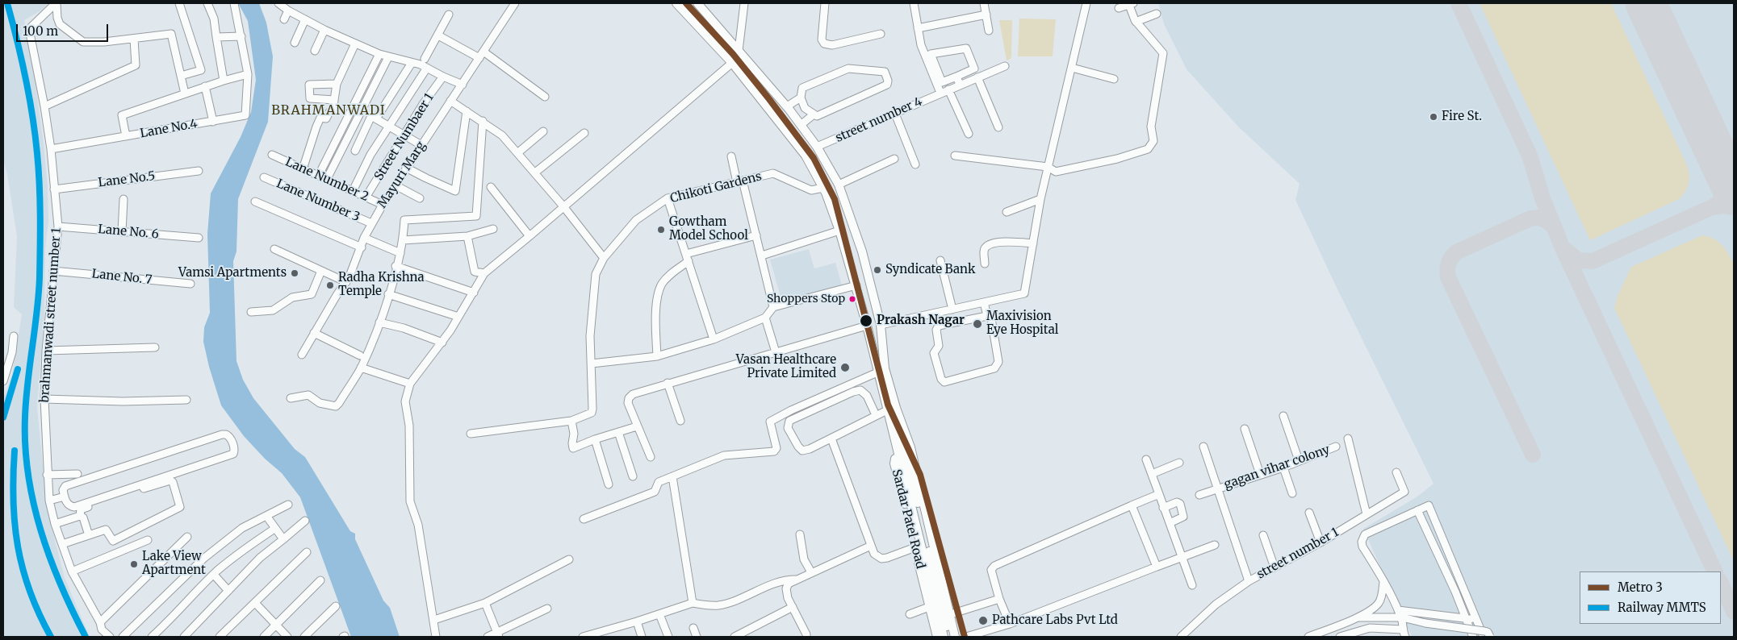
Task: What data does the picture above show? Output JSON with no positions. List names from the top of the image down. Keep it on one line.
{"streets":{"main road":["Sardar Patel Road"],"street":["street number 4","Lane No.4","Street Numbaer 1","Mayuri Marg","Lane No.5","Lane Number 2","Chikoti Gardens","Lane Number 3","Lane No. 6","Lane No. 7","brahmanwadi street number 1","gagan vihar colony","street number 1"]},"crossings":[["street number 4","Sardar Patel Road"],["Lane No.4","brahmanwadi street number 1"],["Street Numbaer 1","Lane Number 2"],["Mayuri Marg","Lane Number 2"],["Mayuri Marg","Lane Number 3"],["Lane No.5","brahmanwadi street number 1"],["Chikoti Gardens","Sardar Patel Road"],["Lane No. 6","brahmanwadi street number 1"],["Lane No. 7","brahmanwadi street number 1"]],"districts":["BRAHMANWADI"],"places":["Fire St.","Gowtham Model School","Syndicate Bank","Vamsi Apartments","Radha Krishna Temple","Shoppers Stop","Prakash Nagar","Maxivision Eye Hospital","Vasan Healthcare Private Limited","Lake View Apartment","Pathcare Labs Pvt Ltd"],"lines":["metro line 3","rail line MMTS"],"legend":["Metro 3","Railway MMTS"],"scale_bar":"100 m"}
